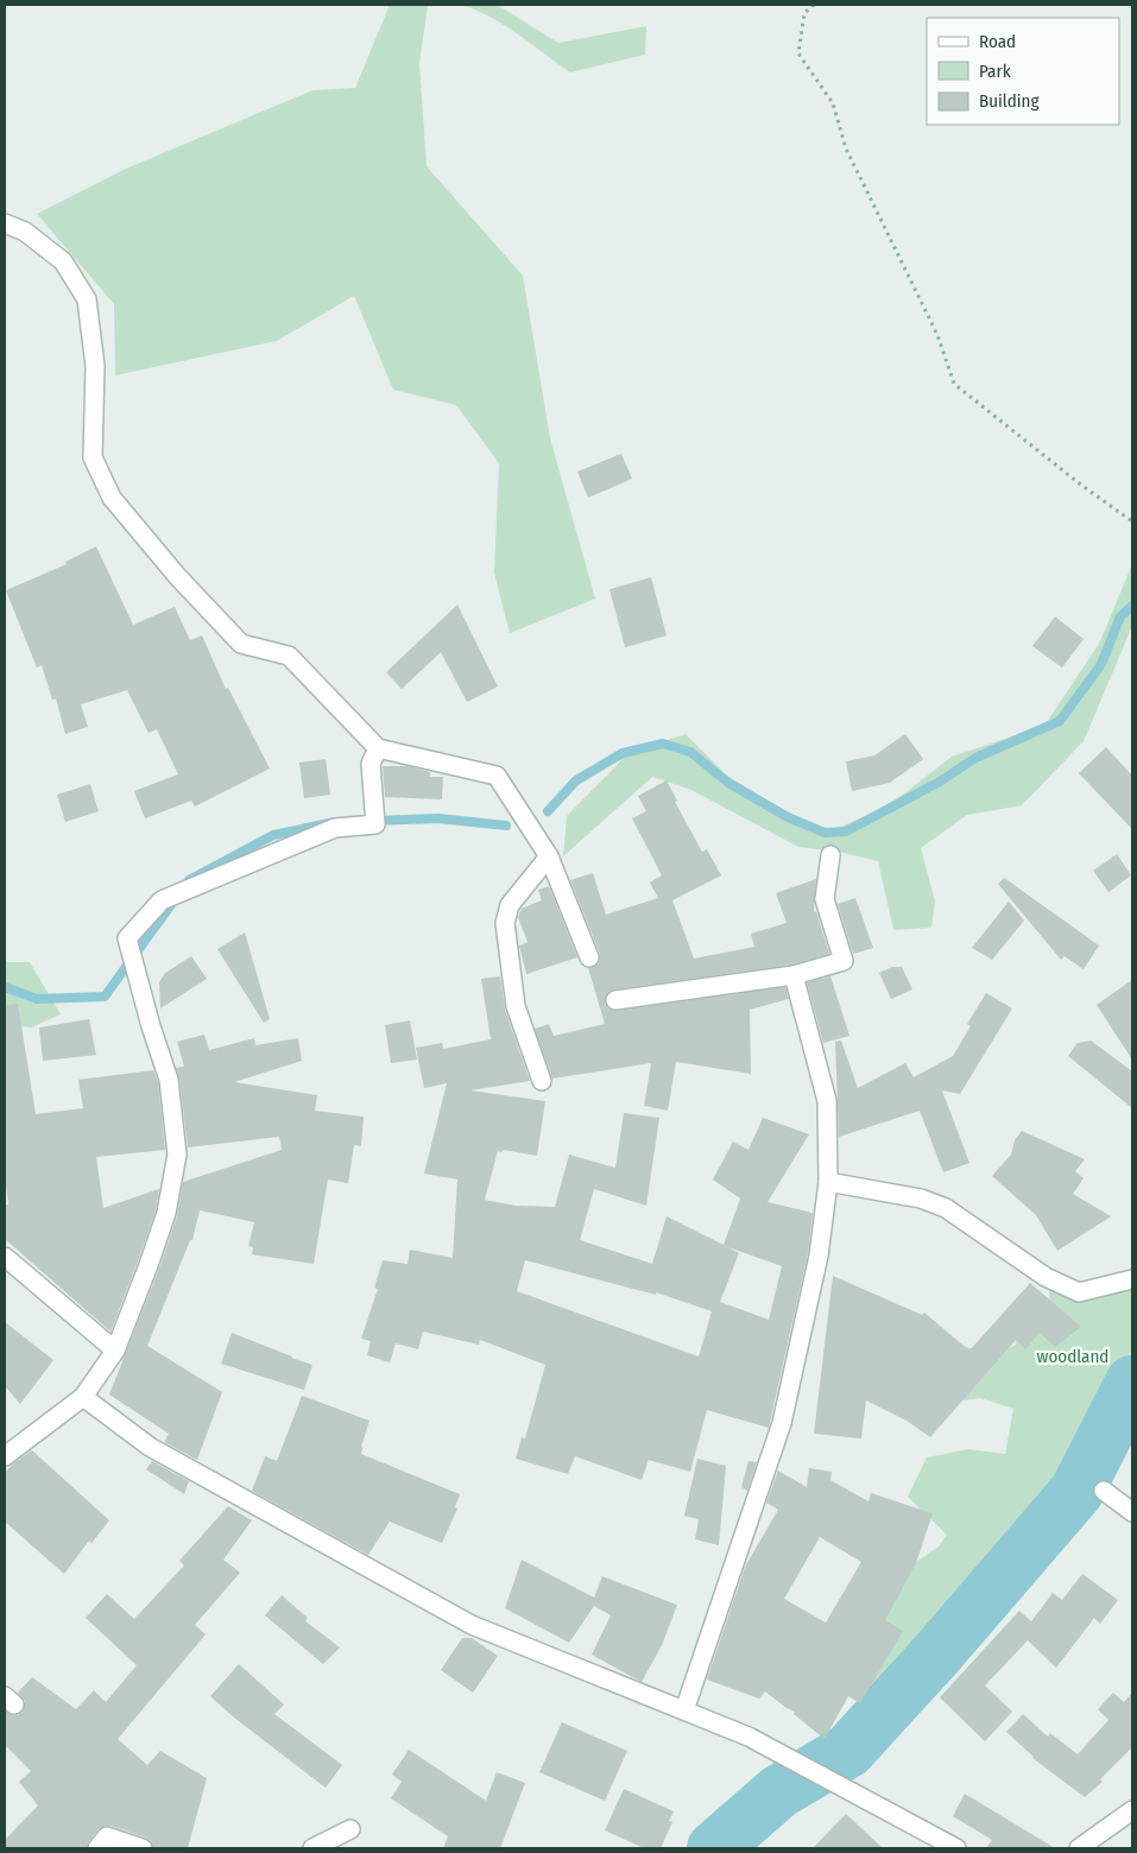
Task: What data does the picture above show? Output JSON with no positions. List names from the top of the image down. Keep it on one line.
{"parks":["woodland"],"legend":["Road","Park","Building"]}
